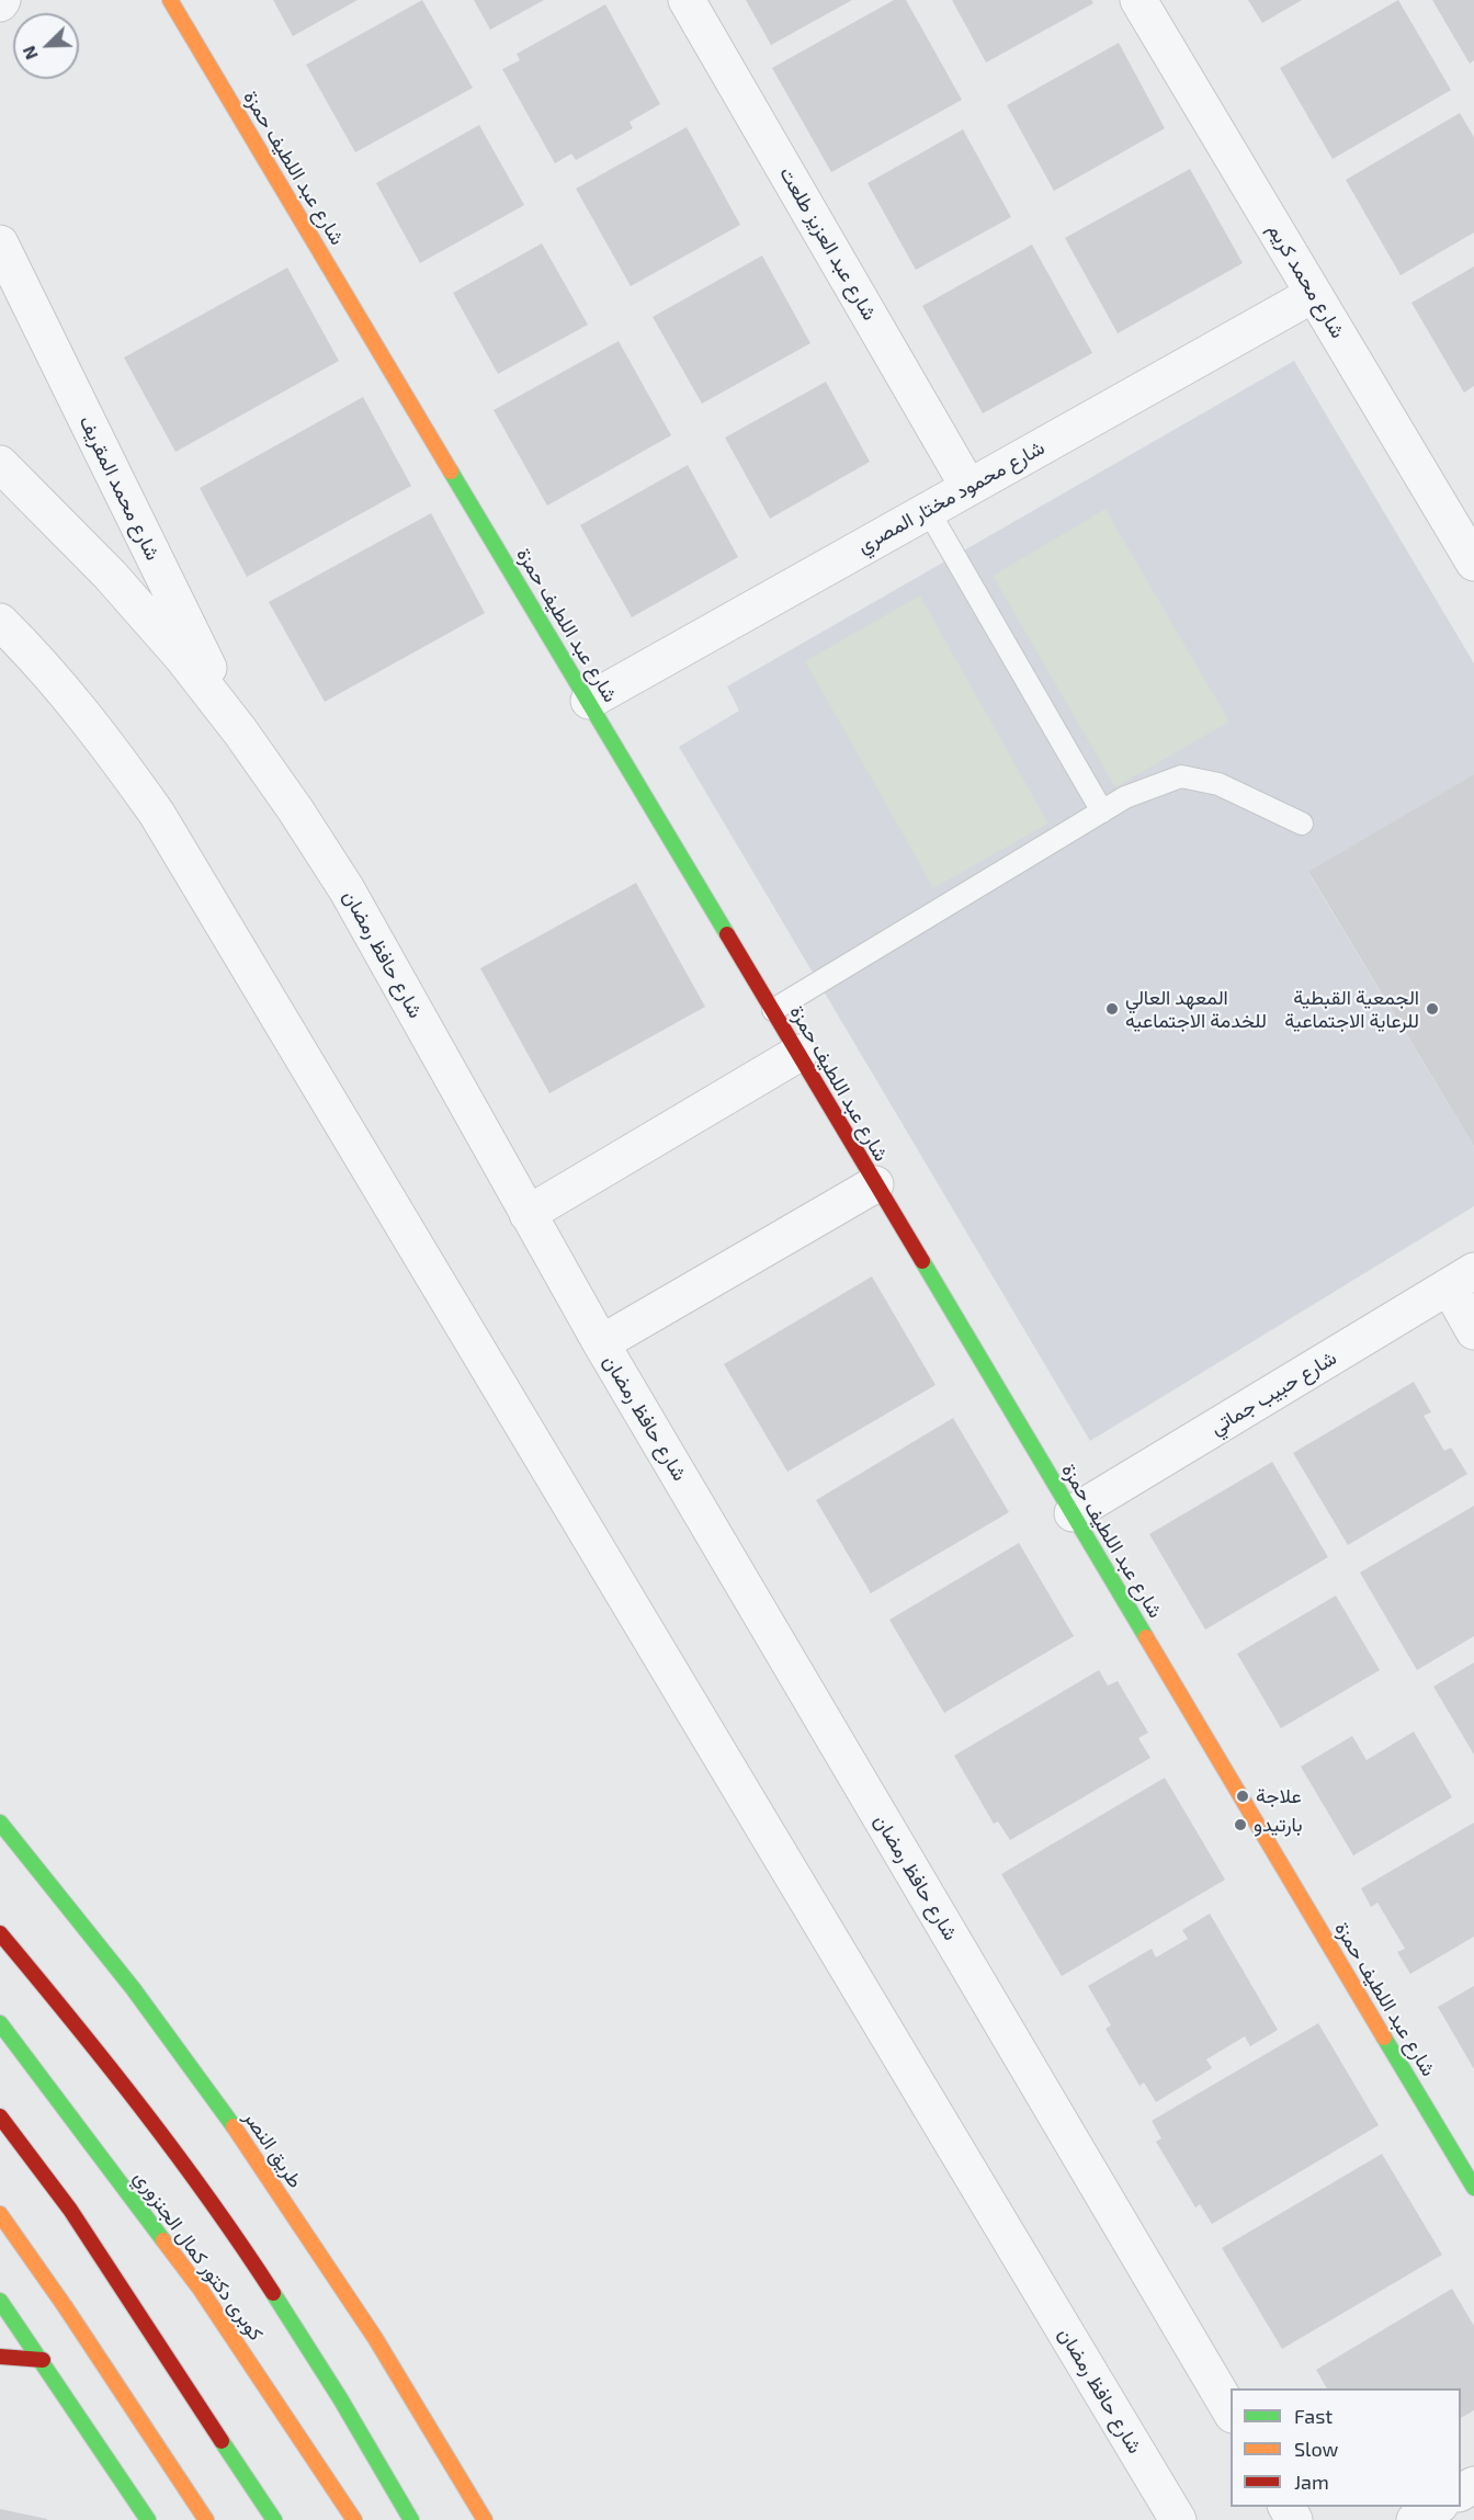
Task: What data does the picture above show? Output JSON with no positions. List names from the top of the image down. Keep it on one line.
{"streets":{"main road":["شارع عبد اللطيف حمزة","طريق النصر","كوبرى دكتور كمال الجنزوري"],"street":["شارع عبد العزيز طلعت","شارع محمد كريم","شارع محمد المقريف","شارع محمود مختار المصري","شارع حافظ رمضان","شارع حبيب جماتي"]},"crossings":[["شارع عبد اللطيف حمزة","شارع محمود مختار المصري"],["شارع عبد اللطيف حمزة","شارع حبيب جماتي"],["شارع عبد العزيز طلعت","شارع محمود مختار المصري"],["شارع محمد كريم","شارع محمود مختار المصري"],["شارع محمد المقريف","شارع حافظ رمضان"]],"places":["المعهد العالي للخدمة الاجتماعيه","الجمعية القبطية للرعاية الاجتماعية","علاجة","بارتيدو"],"legend":["Fast","Slow","Jam"],"north":"bottom left"}
